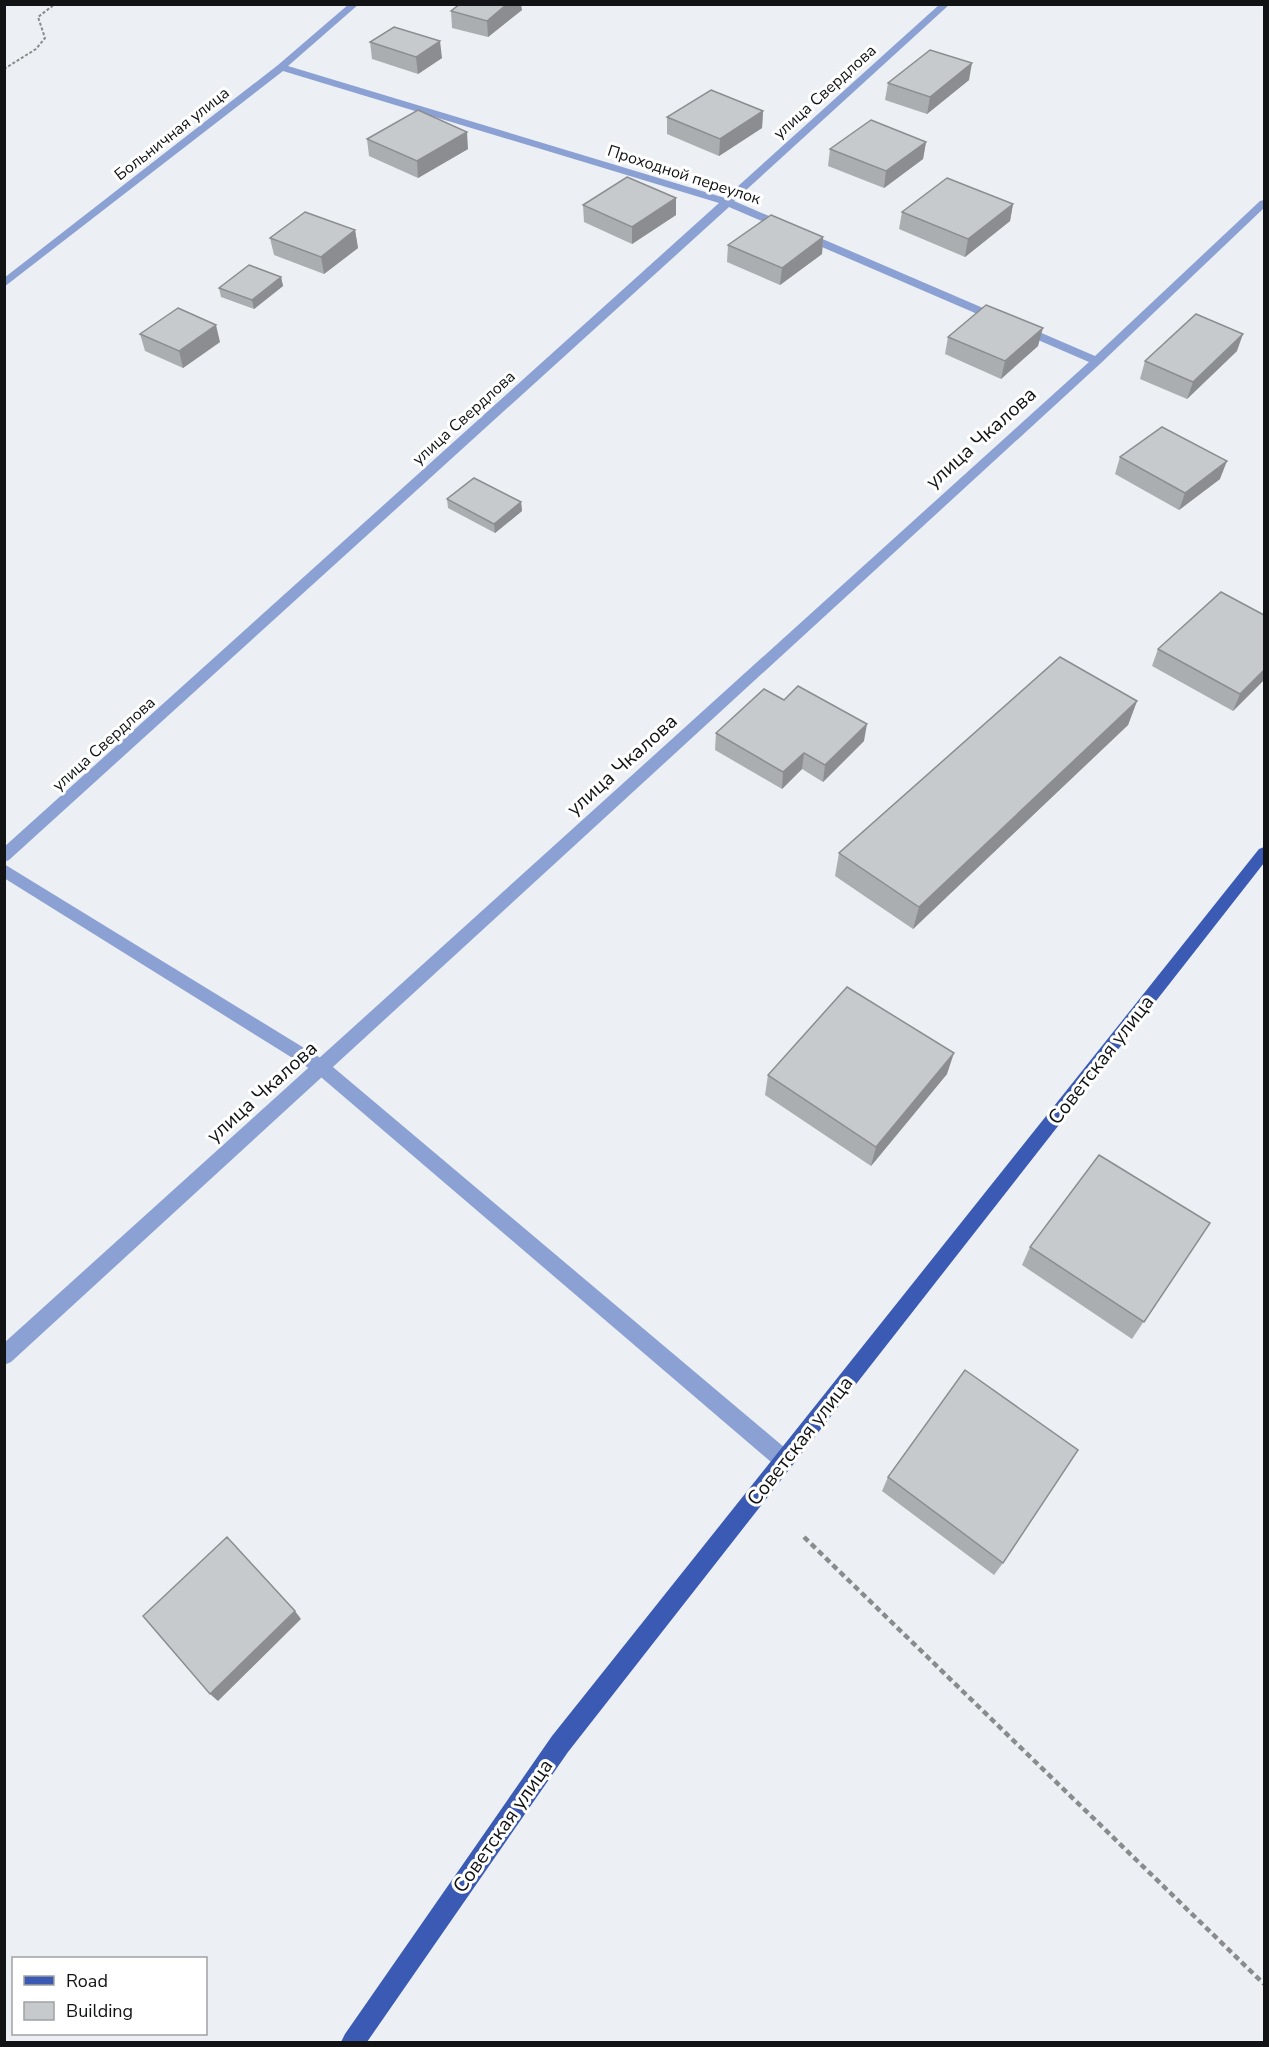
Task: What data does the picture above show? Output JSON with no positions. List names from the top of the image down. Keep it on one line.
{"streets":{"main road":["Советская улица"],"street":["улица Свердлова","Больничная улица","Проходной переулок","улица Чкалова"]},"crossings":[["улица Свердлова","Проходной переулок"],["Больничная улица","Проходной переулок"],["Проходной переулок","улица Чкалова"]],"legend":["Road","Building"]}
